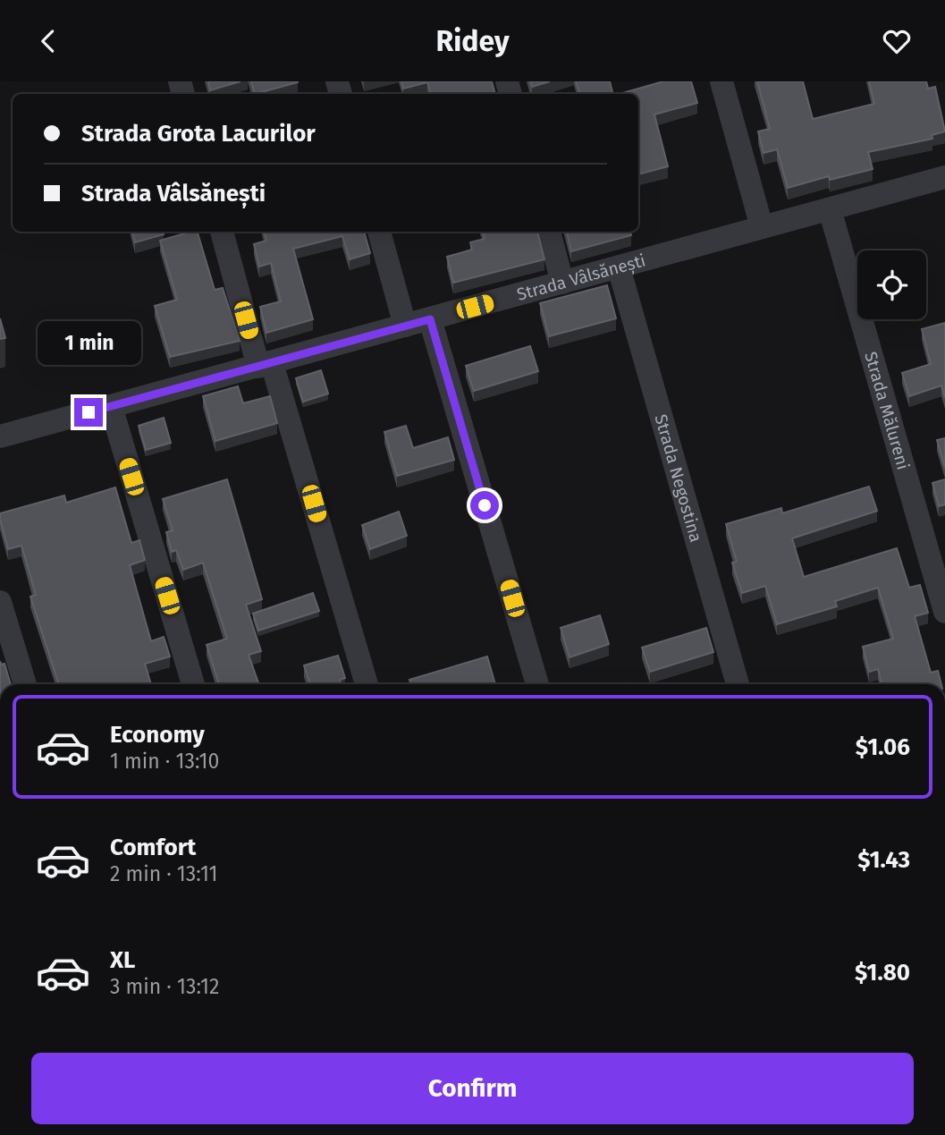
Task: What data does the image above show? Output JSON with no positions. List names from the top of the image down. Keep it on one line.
{"streets":{"street":["Strada Vâlsănești","Strada Mălureni","Strada Negostina"]},"crossings":[["Strada Vâlsănești","Strada Mălureni"],["Strada Vâlsănești","Strada Negostina"]],"page":{"header":"Ridey","banner":["Strada Grota Lacurilor","Strada Vâlsănești"],"bubble":"1 min","list":[{"name":"Economy","note":"1 min · 13:10","value":"$1.06"},{"name":"Comfort","note":"2 min · 13:11","value":"$1.43"},{"name":"XL","note":"3 min · 13:12","value":"$1.80"}],"buttons":"Confirm"}}
